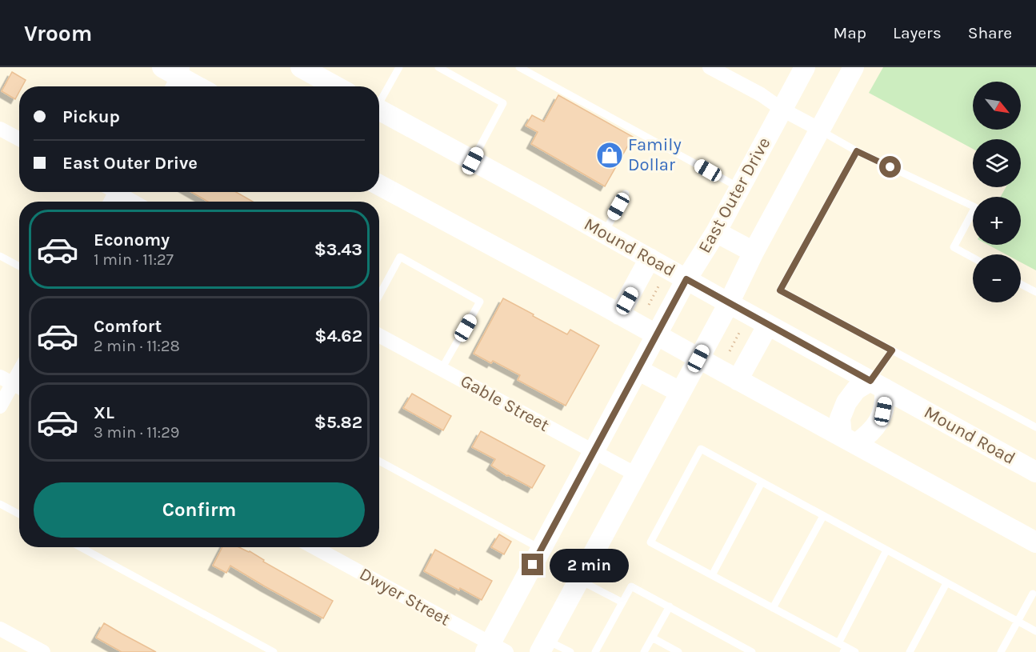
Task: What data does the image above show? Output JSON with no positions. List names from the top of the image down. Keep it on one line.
{"streets":{"main road":["East Outer Drive","Mound Road"],"street":["Gable Street","Dwyer Street"]},"crossings":[["East Outer Drive","Mound Road"],["East Outer Drive","Gable Street"],["East Outer Drive","Dwyer Street"]],"places":{"shop":["Family Dollar"]},"north":"bottom right","page":{"header":"Vroom","nav":["Map","Layers","Share"],"map_buttons":["+","−"],"banner":["Pickup","East Outer Drive"],"list":[{"name":"Economy","note":"1 min · 11:27","value":"$3.43"},{"name":"Comfort","note":"2 min · 11:28","value":"$4.62"},{"name":"XL","note":"3 min · 11:29","value":"$5.82"}],"buttons":"Confirm","bubble":"2 min"}}
